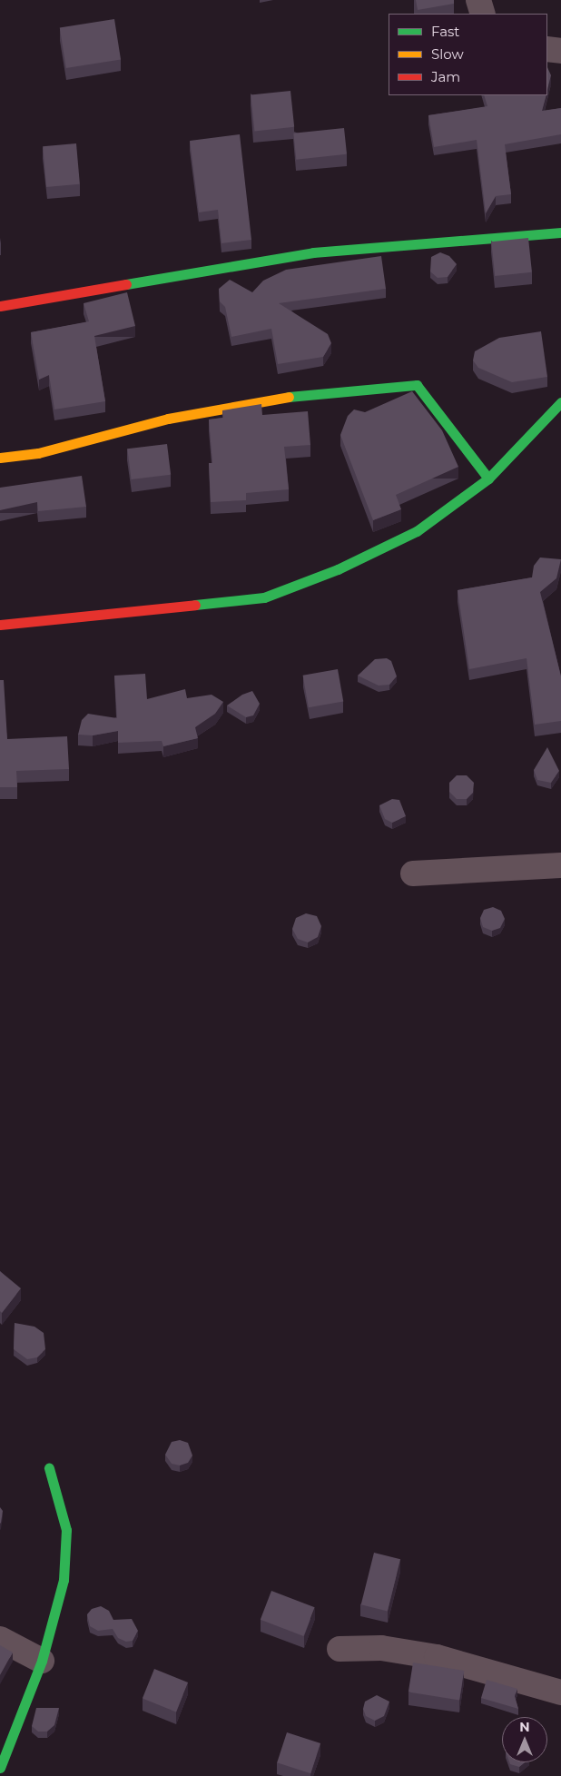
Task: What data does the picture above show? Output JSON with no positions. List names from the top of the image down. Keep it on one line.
{"legend":["Fast","Slow","Jam"],"north":"top"}
